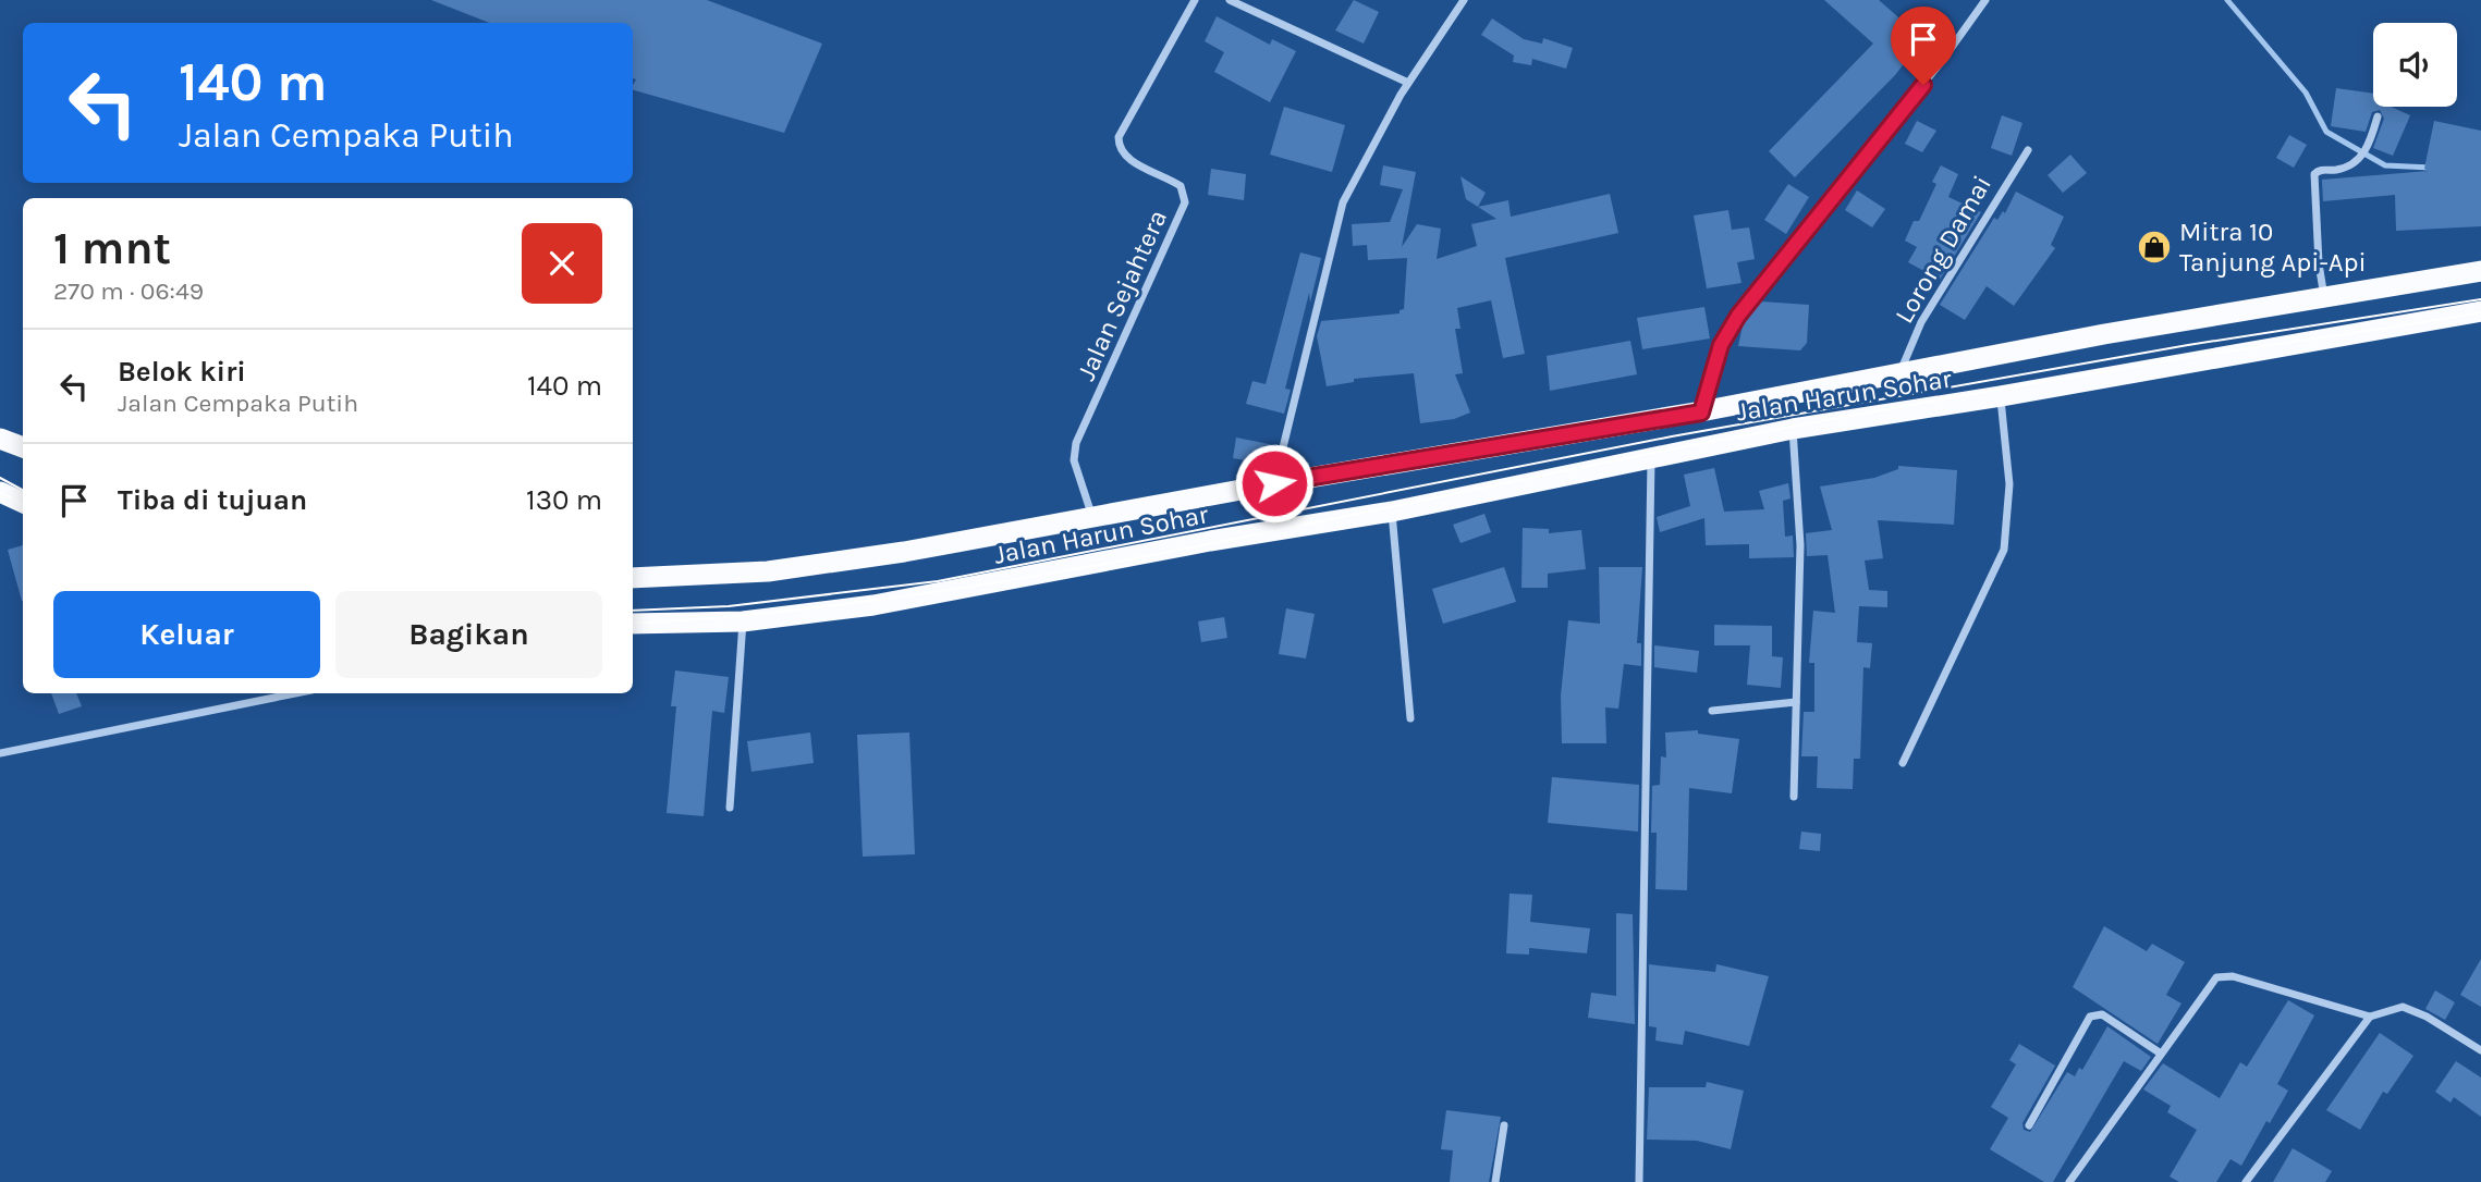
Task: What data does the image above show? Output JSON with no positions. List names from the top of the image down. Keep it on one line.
{"streets":{"highway":["Jalan Harun Sohar"],"street":["Lorong Damai","Jalan Sejahtera"]},"crossings":[["Lorong Damai","Jalan Harun Sohar"],["Jalan Sejahtera","Jalan Harun Sohar"]],"places":{"shop":["Mitra 10 Tanjung Api-Api"]},"page":{"turn":["140 m","Jalan Cempaka Putih"],"heading":["1 mnt","270 m · 06:49"],"list":[{"name":"Belok kiri","note":"Jalan Cempaka Putih","value":"140 m"},{"name":"Tiba di tujuan","value":"130 m"}],"buttons":["Keluar","Bagikan"]}}
